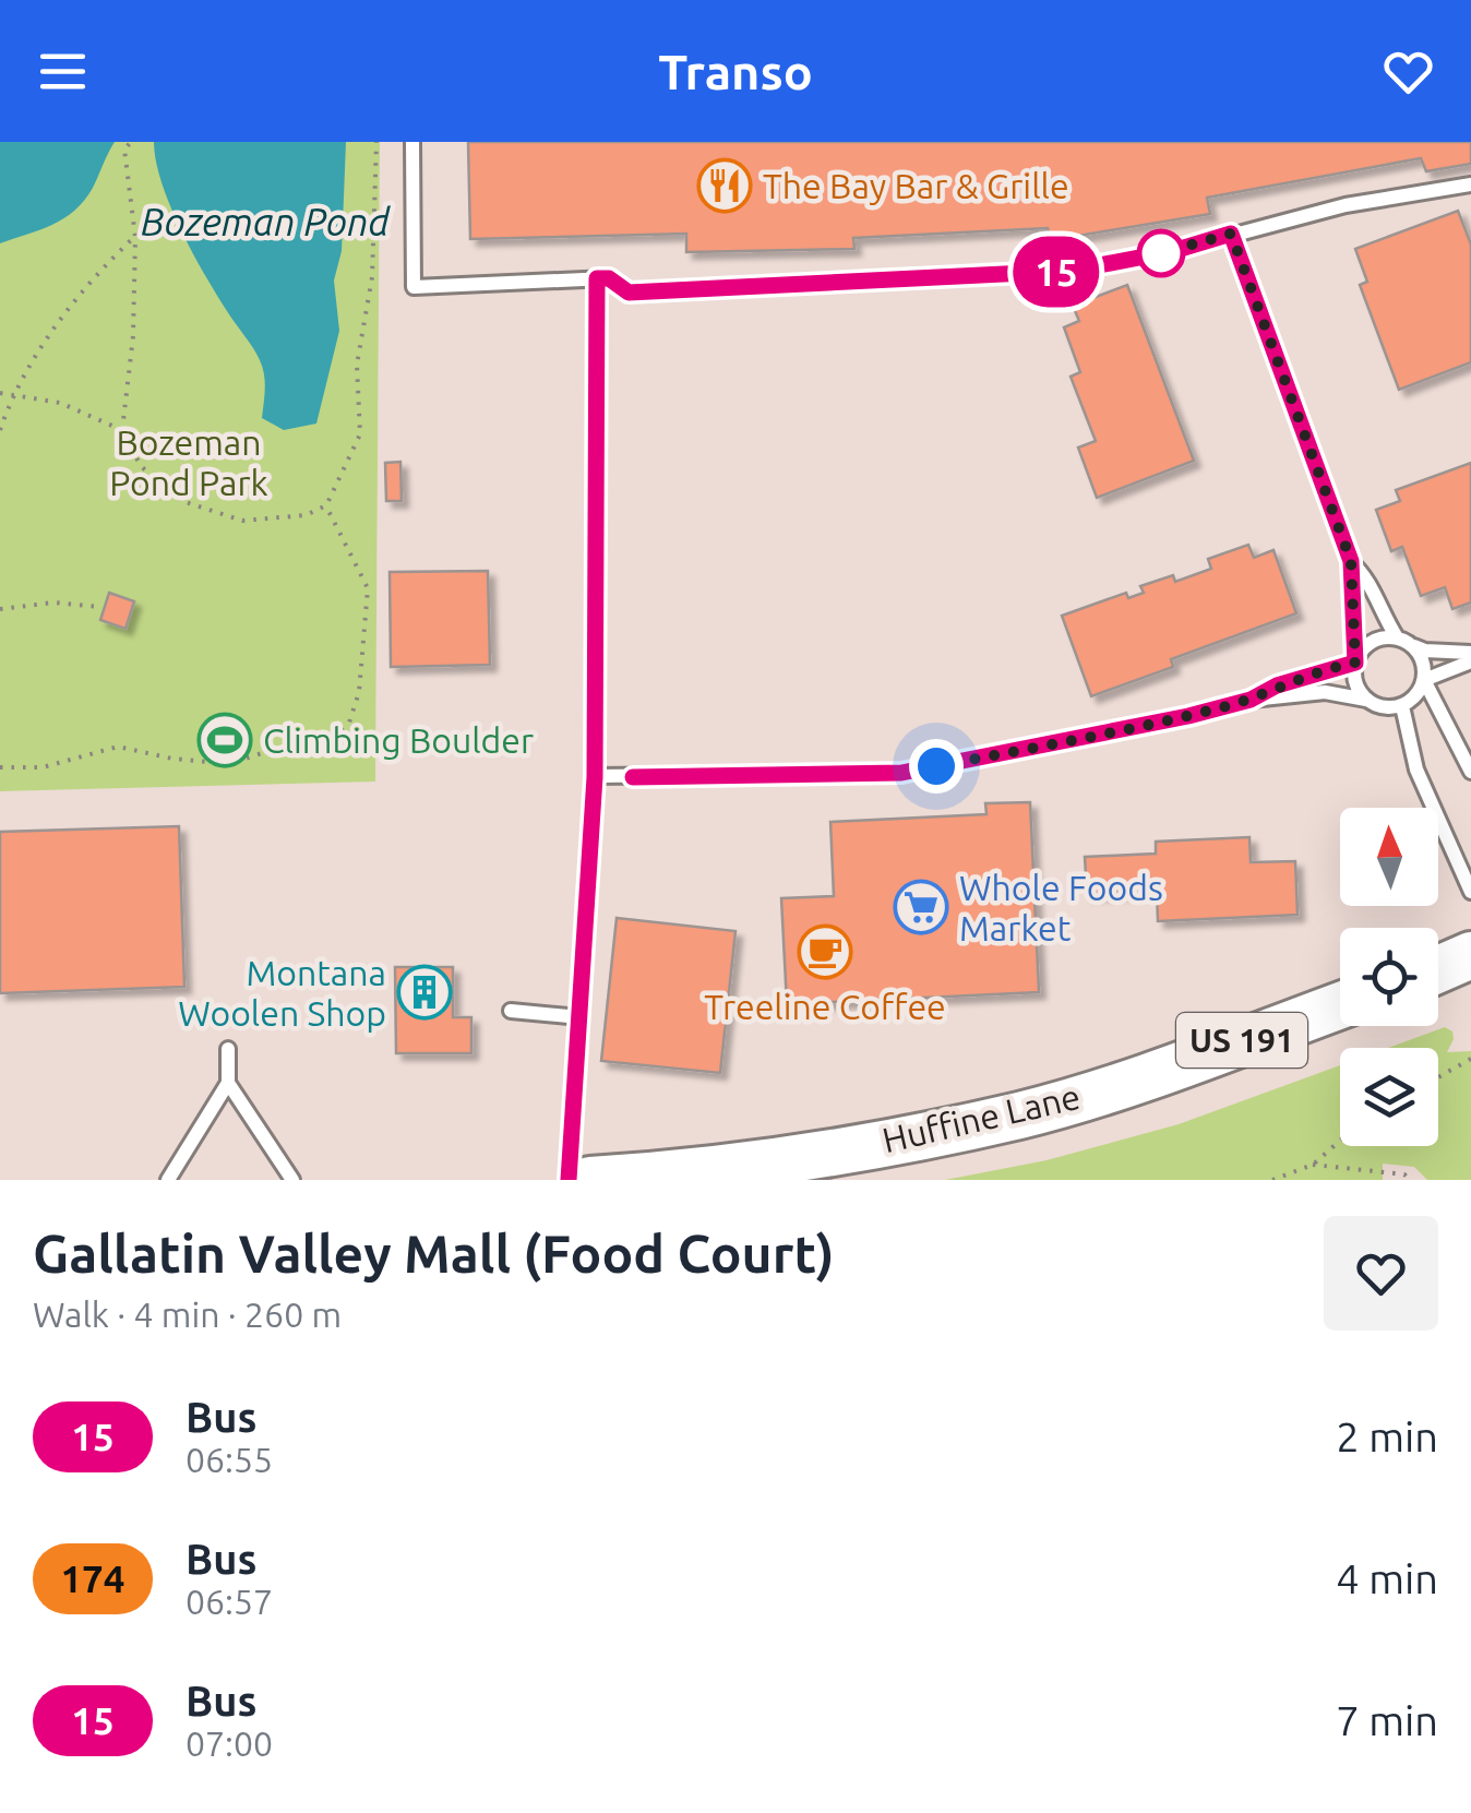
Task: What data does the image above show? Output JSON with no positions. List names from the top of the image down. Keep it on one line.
{"streets":{"highway":["US 191","Huffine Lane"]},"water":["Bozeman Pond"],"parks":["Bozeman Pond Park"],"places":{"restaurant":["The Bay Bar & Grille"],"sports":["Climbing Boulder"],"supermarket":["Whole Foods Market"],"cafe":["Treeline Coffee"],"building":["Montana Woolen Shop"]},"lines":["bus line 15"],"north":"top","page":{"header":"Transo","on_map":"15","heading":["Gallatin Valley Mall (Food Court)","Walk · 4 min · 260 m"],"list":[{"mark":"15","name":"Bus","note":"06:55","value":"2 min"},{"mark":"174","name":"Bus","note":"06:57","value":"4 min"},{"mark":"15","name":"Bus","note":"07:00","value":"7 min"}]}}
